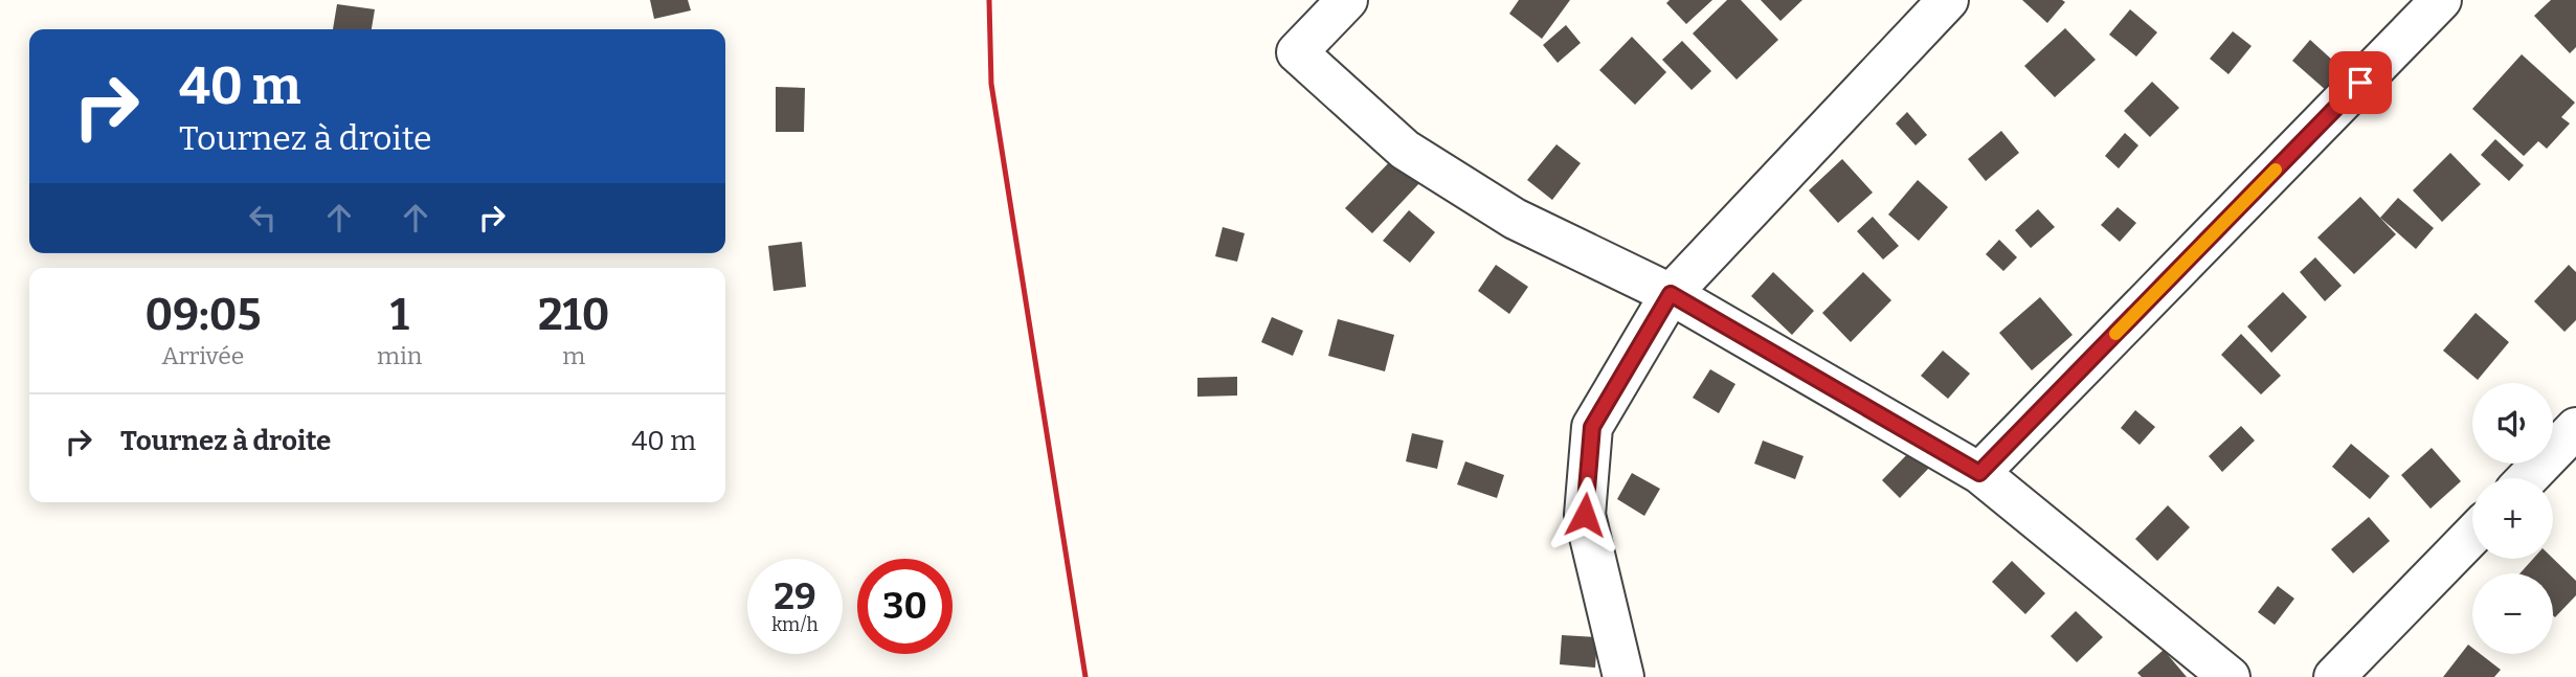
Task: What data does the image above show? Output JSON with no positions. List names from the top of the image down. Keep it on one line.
{"page":{"turn":["40 m","Tournez à droite"],"eta":["09:05","Arrivée","1","min","210","m"],"map_buttons":["+","−"],"list":[{"name":"Tournez à droite","value":"40 m"}],"speed":"29 km/h","limit":"30"}}
